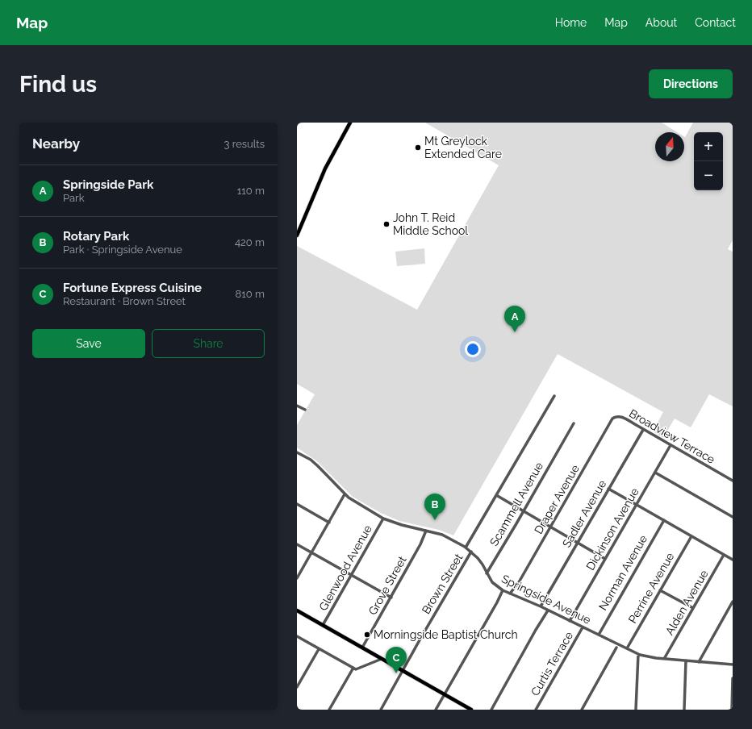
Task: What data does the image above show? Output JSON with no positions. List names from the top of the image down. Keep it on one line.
{"streets":{"street":["Broadview Terrace","Draper Avenue","Scammell Avenue","Sadler Avenue","Dickinson Avenue","Glenwood Avenue","Norman Avenue","Brown Street","Grove Street","Perrine Avenue","Springside Avenue","Alden Avenue","Curtis Terrace"]},"crossings":[["Broadview Terrace","Draper Avenue"],["Broadview Terrace","Sadler Avenue"],["Broadview Terrace","Dickinson Avenue"],["Draper Avenue","Springside Avenue"],["Scammell Avenue","Springside Avenue"],["Sadler Avenue","Springside Avenue"],["Dickinson Avenue","Springside Avenue"],["Glenwood Avenue","Springside Avenue"],["Norman Avenue","Springside Avenue"],["Brown Street","Springside Avenue"],["Grove Street","Springside Avenue"],["Perrine Avenue","Springside Avenue"],["Springside Avenue","Alden Avenue"],["Springside Avenue","Curtis Terrace"]],"places":["Mt Greylock Extended Care","John T. Reid Middle School","Morningside Baptist Church"],"north":"top","page":{"header":"Map","nav":["Home","Map","About","Contact"],"buttons":["Directions",["Save","Share"]],"title":"Find us","heading":["Nearby","3 results"],"map_buttons":["+","−"],"list":[{"mark":"A","name":"Springside Park","note":"Park","value":"110 m"},{"mark":"B","name":"Rotary Park","note":"Park · Springside Avenue","value":"420 m"},{"mark":"C","name":"Fortune Express Cuisine","note":"Restaurant · Brown Street","value":"810 m"}],"pins":["A","B","C"]}}
